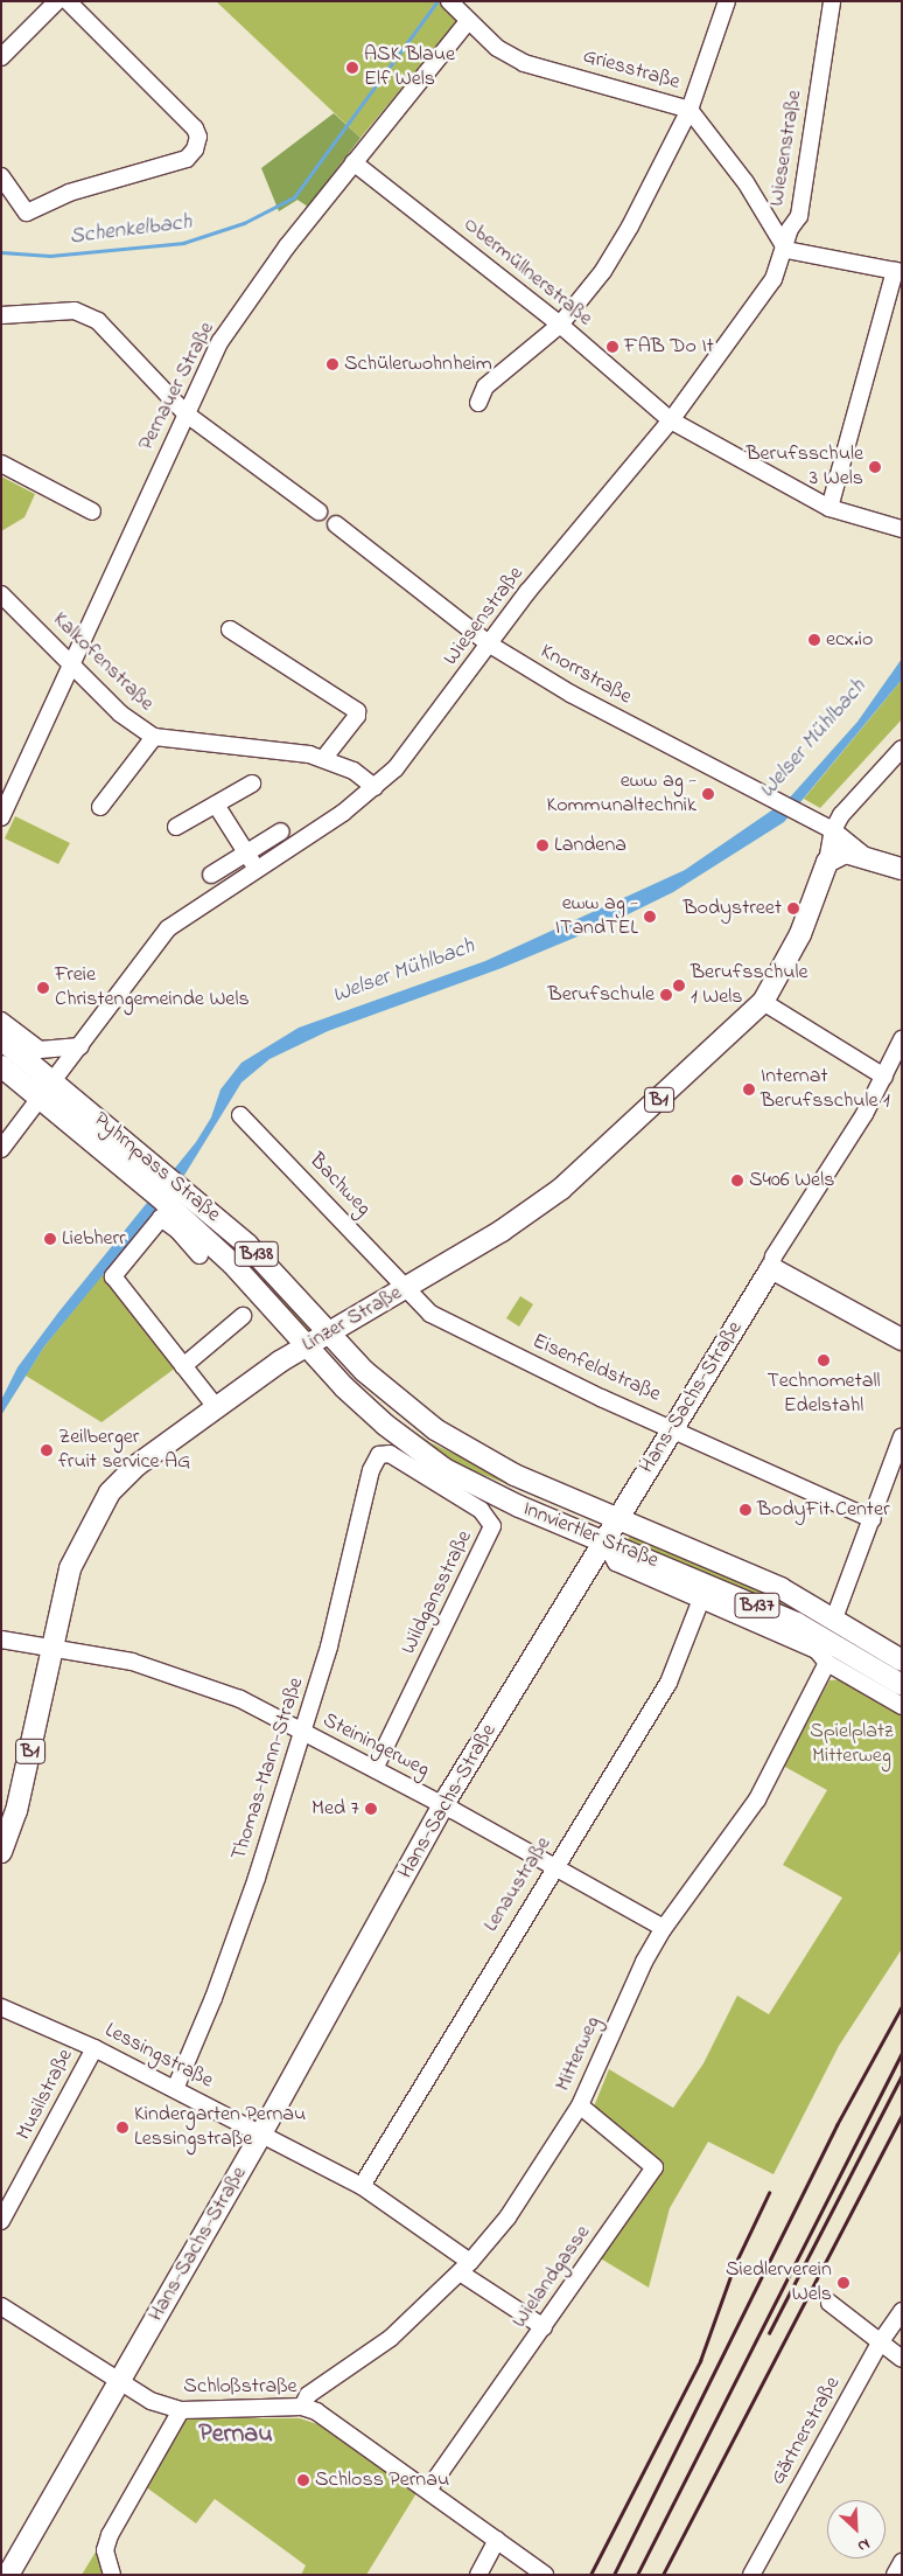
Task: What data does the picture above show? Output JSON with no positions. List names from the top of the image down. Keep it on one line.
{"streets":{"main road":["B1","Pyhrnpass Straße","B138","Linzer Straße","Hans-Sachs-Straße","Innviertler Straße","B137"],"street":["Griesstraße","Wiesenstraße","Obermüllnerstraße","Pernauer Straße","Kalkofenstraße","Knorrstraße","Bachweg","Eisenfeldstraße","Wildgansstraße","Steiningerweg","Thomas-Mann-Straße","Lenaustraße","Mitterweg","Lessingstraße","Musilstraße","Wielandgasse","Schloßstraße","Gärtnerstraße"]},"crossings":[["Griesstraße","Wiesenstraße"],["Griesstraße","Pernauer Straße"],["Wiesenstraße","Obermüllnerstraße"],["Wiesenstraße","Kalkofenstraße"],["Wiesenstraße","Knorrstraße"],["Wiesenstraße","Pyhrnpass Straße"],["Obermüllnerstraße","Pernauer Straße"],["Pernauer Straße","Kalkofenstraße"],["Knorrstraße","Linzer Straße"],["Pyhrnpass Straße","Linzer Straße"],["Pyhrnpass Straße","Innviertler Straße"],["Bachweg","Linzer Straße"],["Bachweg","Eisenfeldstraße"],["Linzer Straße","Eisenfeldstraße"],["Linzer Straße","Innviertler Straße"],["Linzer Straße","Steiningerweg"],["Eisenfeldstraße","Hans-Sachs-Straße"],["Hans-Sachs-Straße","Innviertler Straße"],["Hans-Sachs-Straße","Steiningerweg"],["Hans-Sachs-Straße","Lessingstraße"],["Hans-Sachs-Straße","Schloßstraße"],["Wildgansstraße","Steiningerweg"],["Wildgansstraße","Thomas-Mann-Straße"],["Steiningerweg","Thomas-Mann-Straße"],["Steiningerweg","Lenaustraße"],["Steiningerweg","Mitterweg"],["Thomas-Mann-Straße","Lessingstraße"],["Lenaustraße","Lessingstraße"],["Mitterweg","Lessingstraße"],["Mitterweg","Wielandgasse"],["Mitterweg","Schloßstraße"],["Lessingstraße","Musilstraße"],["Lessingstraße","Wielandgasse"],["Wielandgasse","Schloßstraße"]],"districts":["Pernau"],"water":["Schenkelbach","Welser Mühlbach"],"parks":["Spielplatz Mitterweg"],"places":["ASK Blaue Elf Wels","FAB Do It","Schülerwohnheim","Berufsschule 3 Wels","ecx.io","eww ag - Kommunaltechnik","Landena","Bodystreet","eww ag - ITandTEL","Berufsschule 1 Wels","Freie Christengemeinde Wels","Berufschule","Internat Berufsschule 1","S406 Wels","Liebherr","Technometall Edelstahl","Zeilberger fruit service AG","BodyFit Center","Med 7","Kindergarten Pernau Lessingstraße","Siedlerverein Wels","Schloss Pernau"],"north":"bottom right"}
